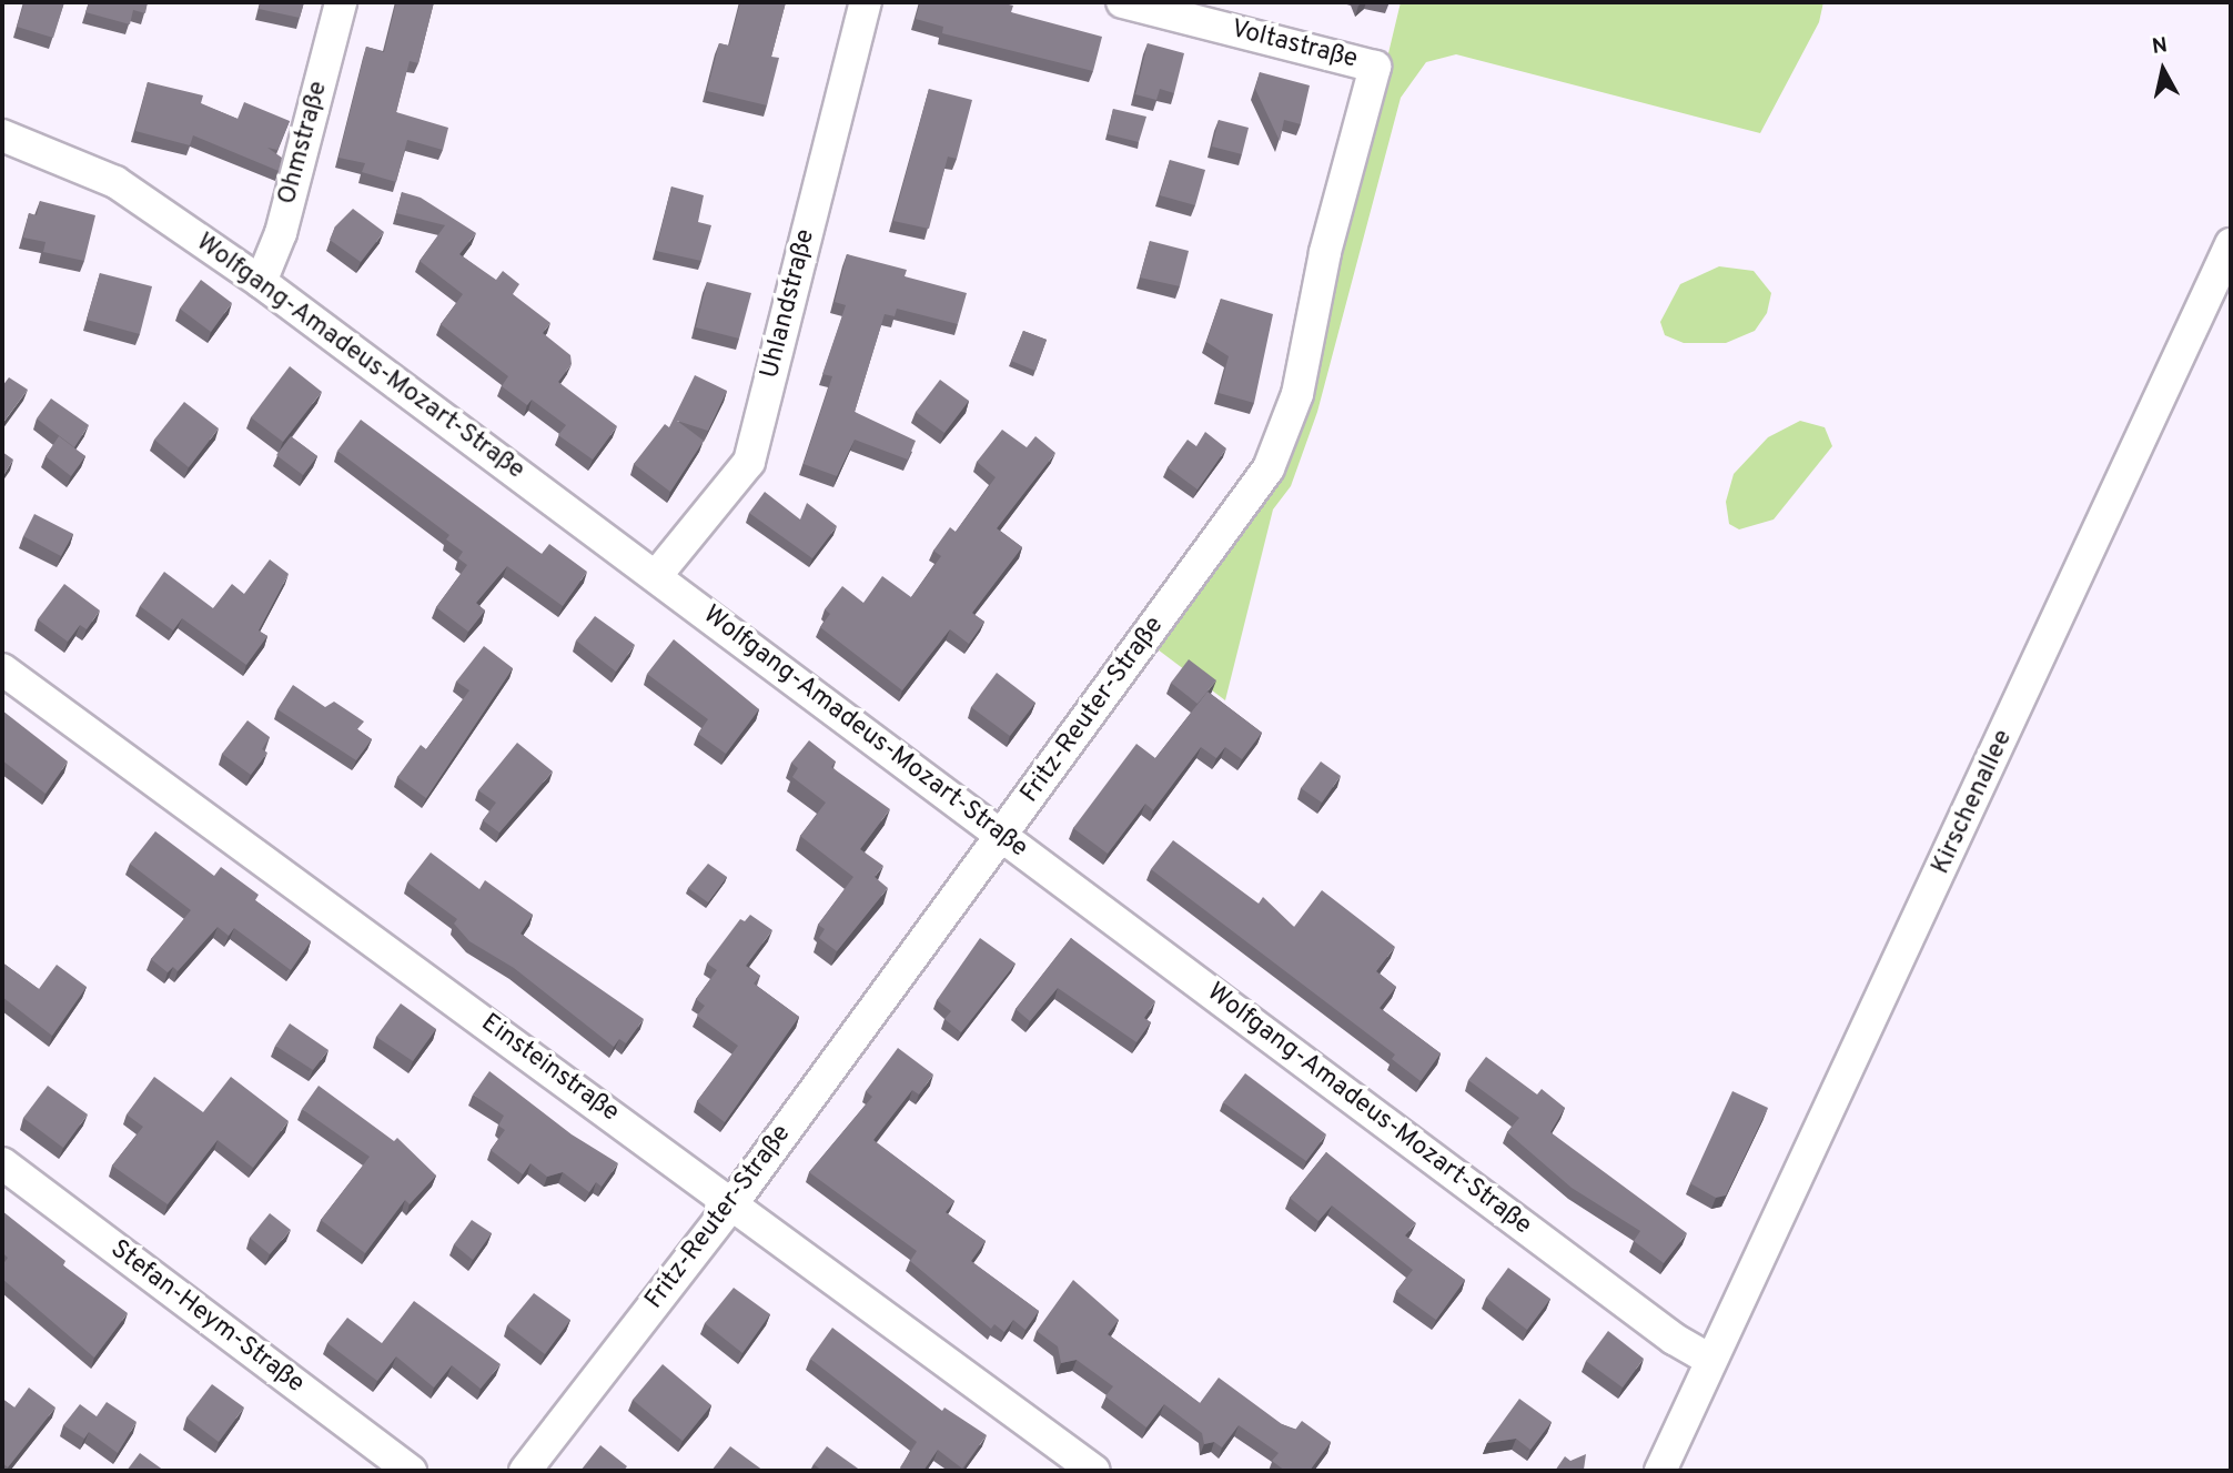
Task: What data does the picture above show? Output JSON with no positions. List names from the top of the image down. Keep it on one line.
{"streets":{"street":["Voltastraße","Ohmstraße","Uhlandstraße","Wolfgang-Amadeus-Mozart-Straße","Fritz-Reuter-Straße","Kirschenallee","Einsteinstraße","Stefan-Heym-Straße"]},"crossings":[["Voltastraße","Fritz-Reuter-Straße"],["Ohmstraße","Wolfgang-Amadeus-Mozart-Straße"],["Uhlandstraße","Wolfgang-Amadeus-Mozart-Straße"],["Wolfgang-Amadeus-Mozart-Straße","Fritz-Reuter-Straße"],["Wolfgang-Amadeus-Mozart-Straße","Kirschenallee"],["Fritz-Reuter-Straße","Einsteinstraße"]],"north":"top"}
